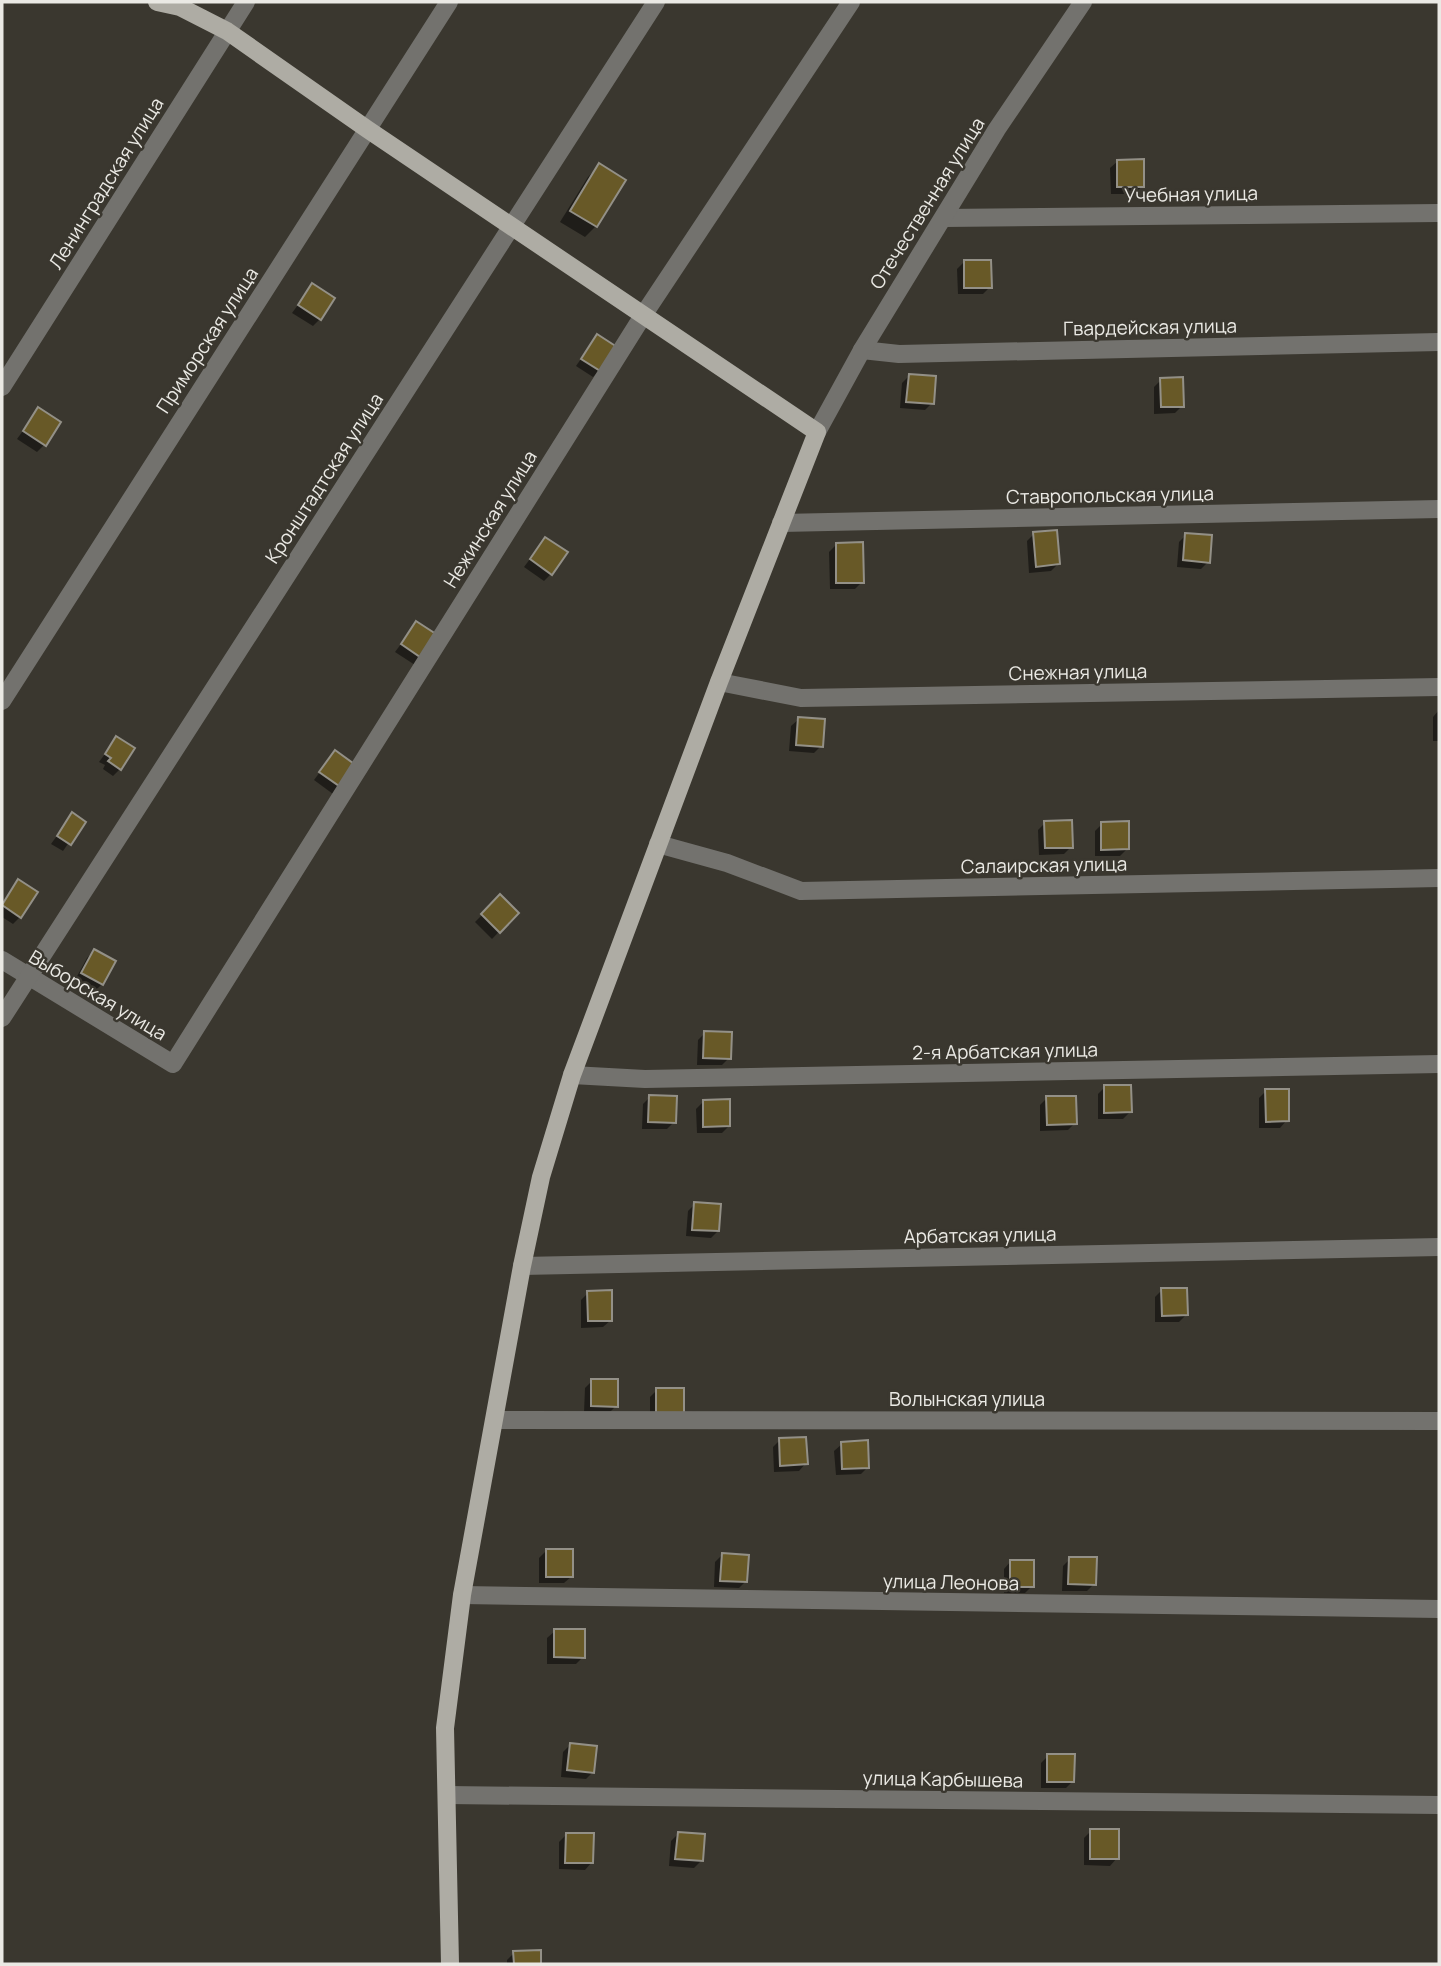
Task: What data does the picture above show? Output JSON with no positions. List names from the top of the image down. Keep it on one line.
{"streets":{"street":["Ленинградская улица","Учебная улица","Отечественная улица","Гвардейская улица","Приморская улица","Кронштадтская улица","Ставропольская улица","Нежинская улица","Снежная улица","Салаирская улица","Выборская улица","2-я Арбатская улица","Арбатская улица","Волынская улица","улица Леонова","улица Карбышева"]},"crossings":[["Учебная улица","Отечественная улица"],["Отечественная улица","Гвардейская улица"],["Кронштадтская улица","Выборская улица"],["Нежинская улица","Выборская улица"]]}
